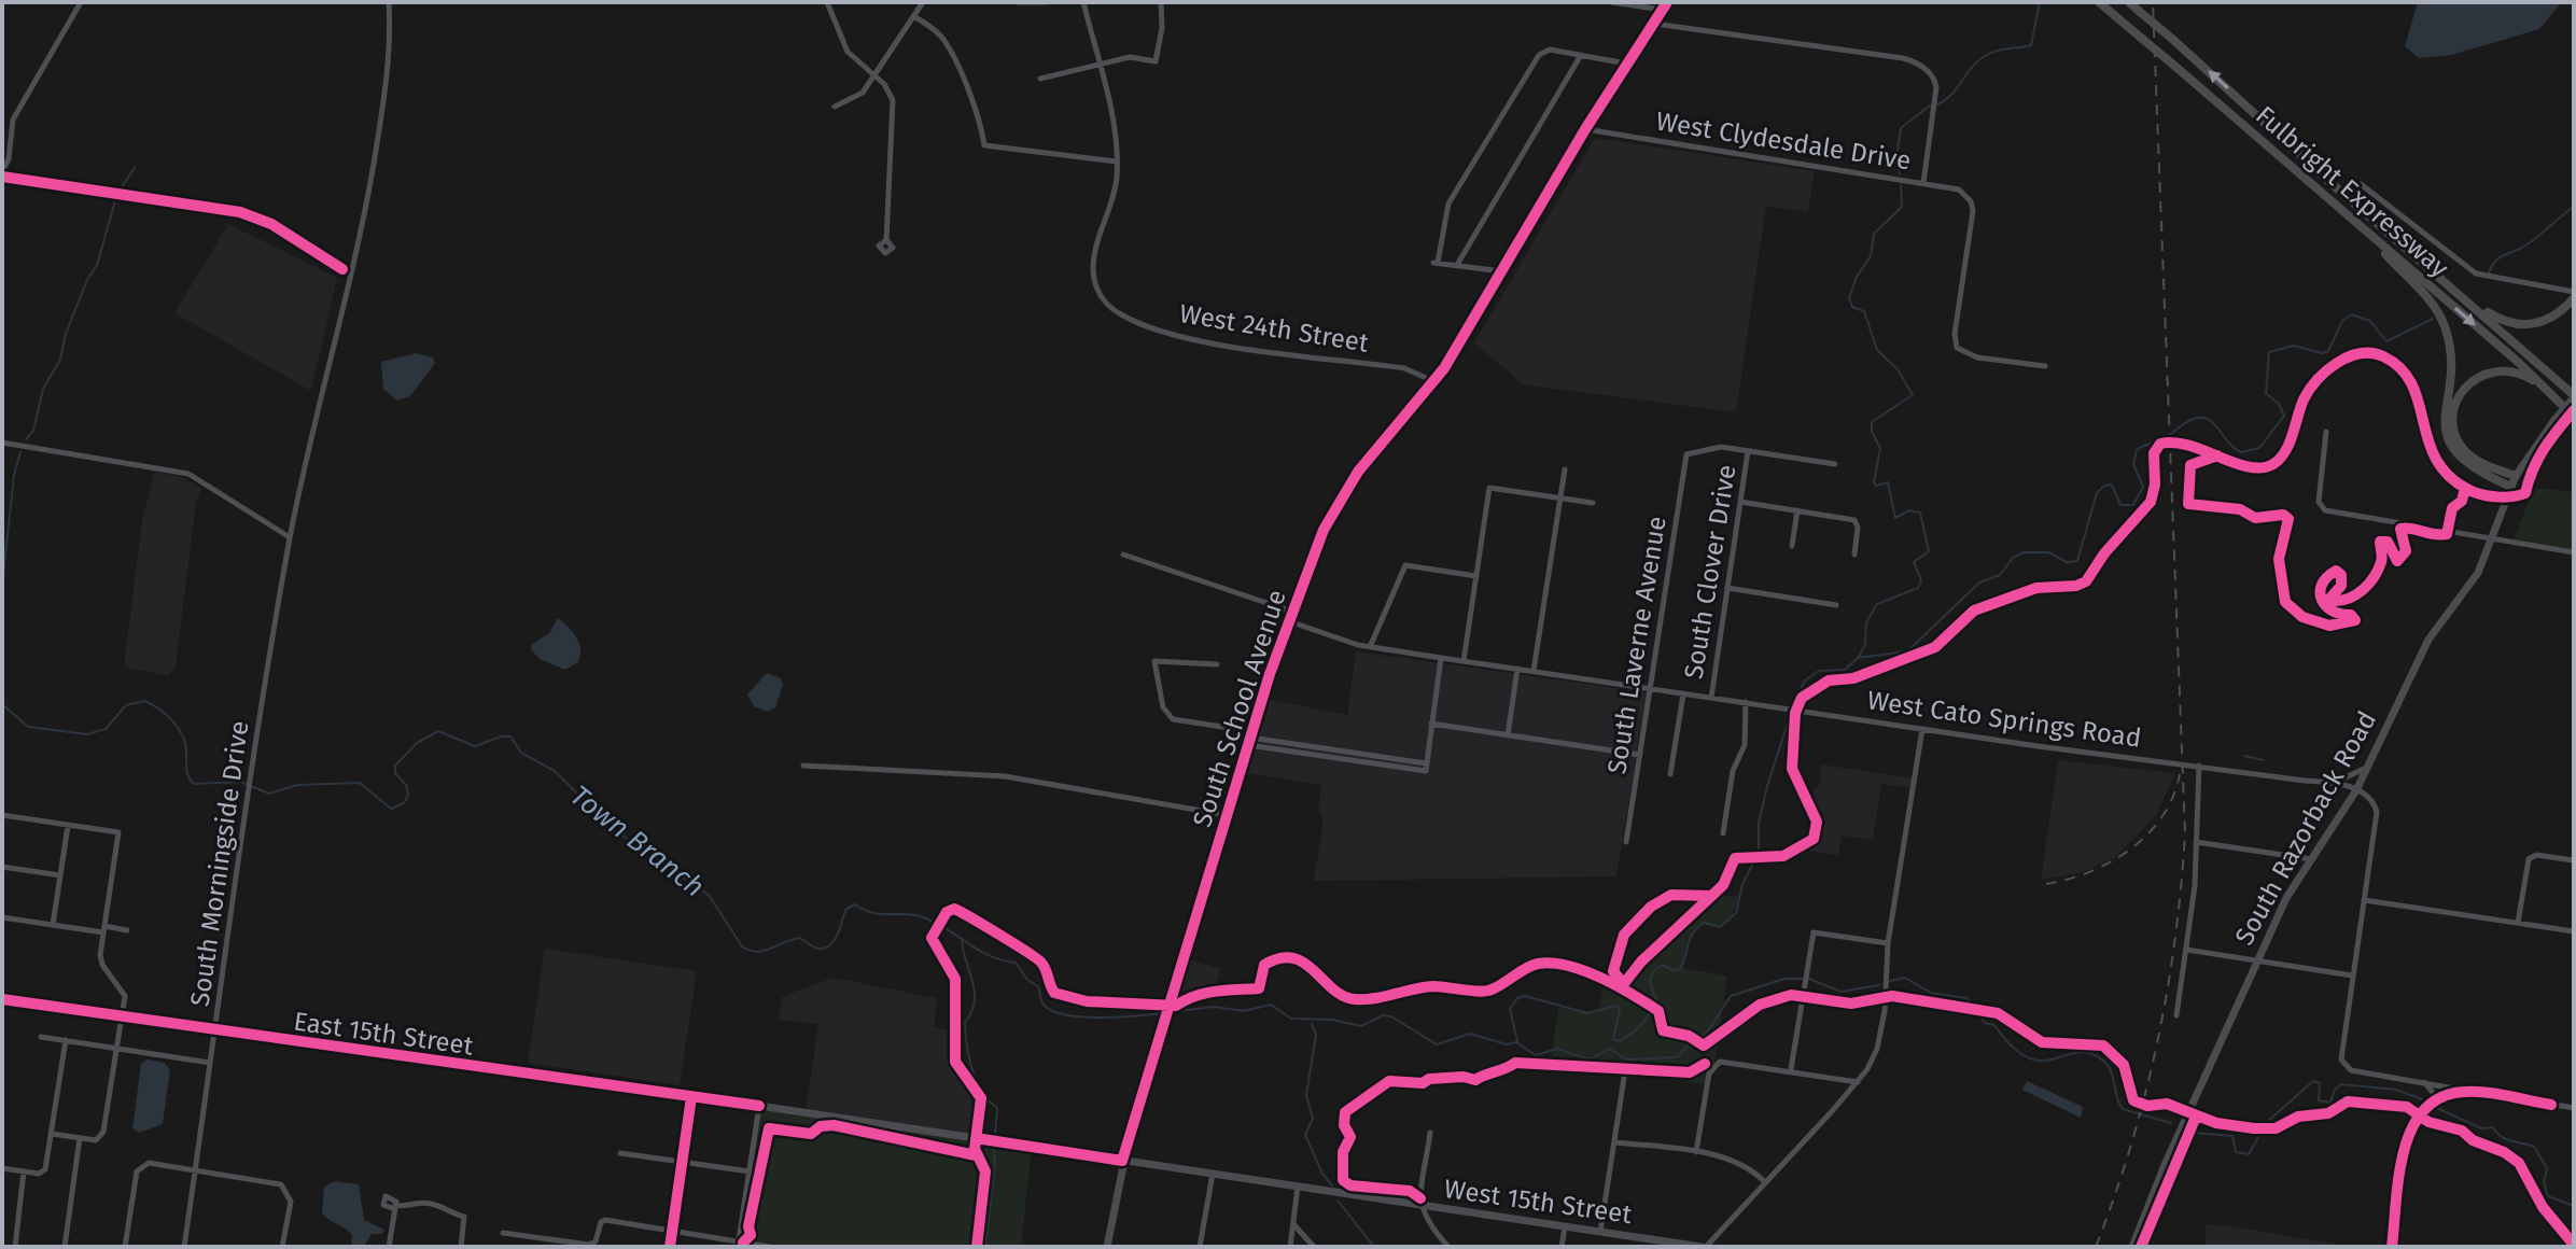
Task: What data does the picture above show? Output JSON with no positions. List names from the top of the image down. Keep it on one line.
{"streets":{"highway":["Fulbright Expressway"],"main road":["South School Avenue","South Razorback Road","East 15th Street","West 15th Street"],"street":["West Clydesdale Drive","West 24th Street","South Clover Drive","South Laverne Avenue","West Cato Springs Road","South Morningside Drive"]},"crossings":[["West Clydesdale Drive","South School Avenue"],["Fulbright Expressway","South Razorback Road"],["West 24th Street","South School Avenue"],["South Clover Drive","South Laverne Avenue"],["South Clover Drive","West Cato Springs Road"],["South Laverne Avenue","West Cato Springs Road"],["South School Avenue","West Cato Springs Road"],["South School Avenue","West 15th Street"],["West Cato Springs Road","South Razorback Road"],["South Morningside Drive","East 15th Street"],["East 15th Street","West 15th Street"]],"water":["Town Branch"]}
